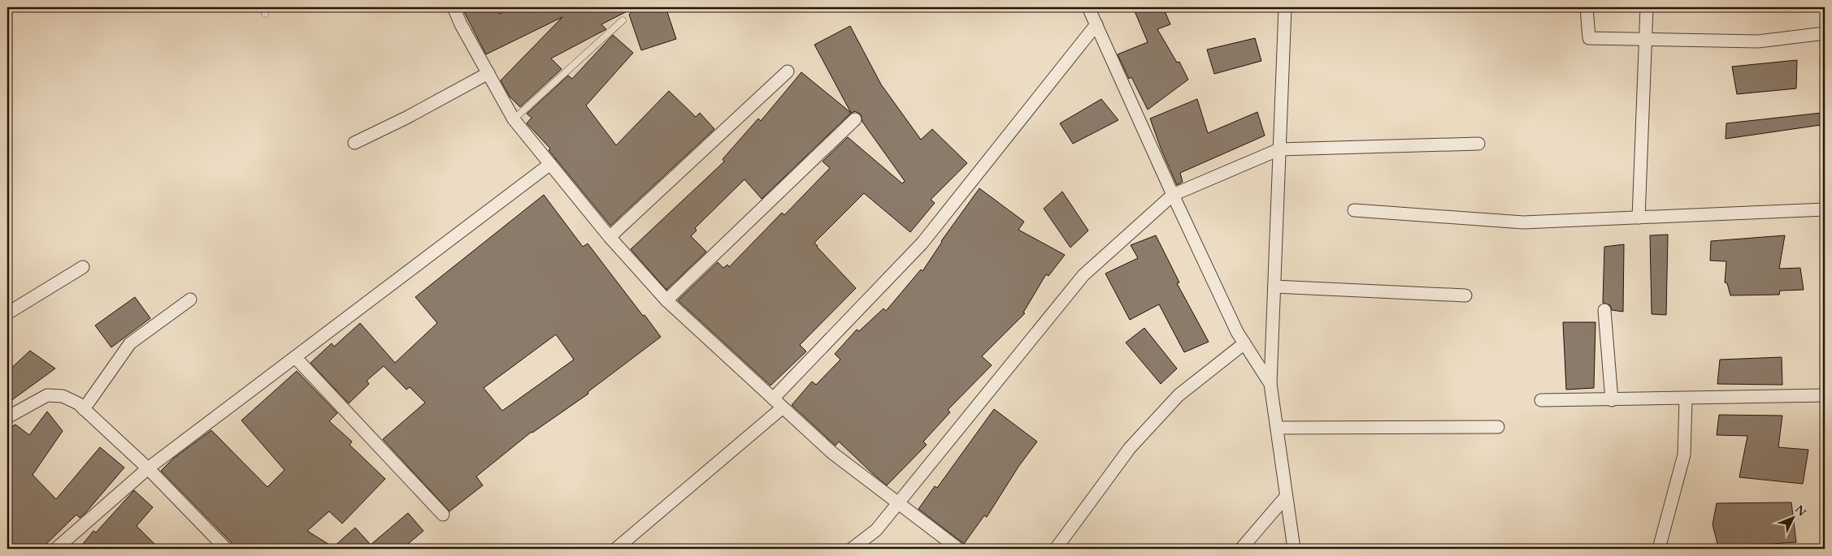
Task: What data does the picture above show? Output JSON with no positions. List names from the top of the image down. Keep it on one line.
{"north":"top right"}
